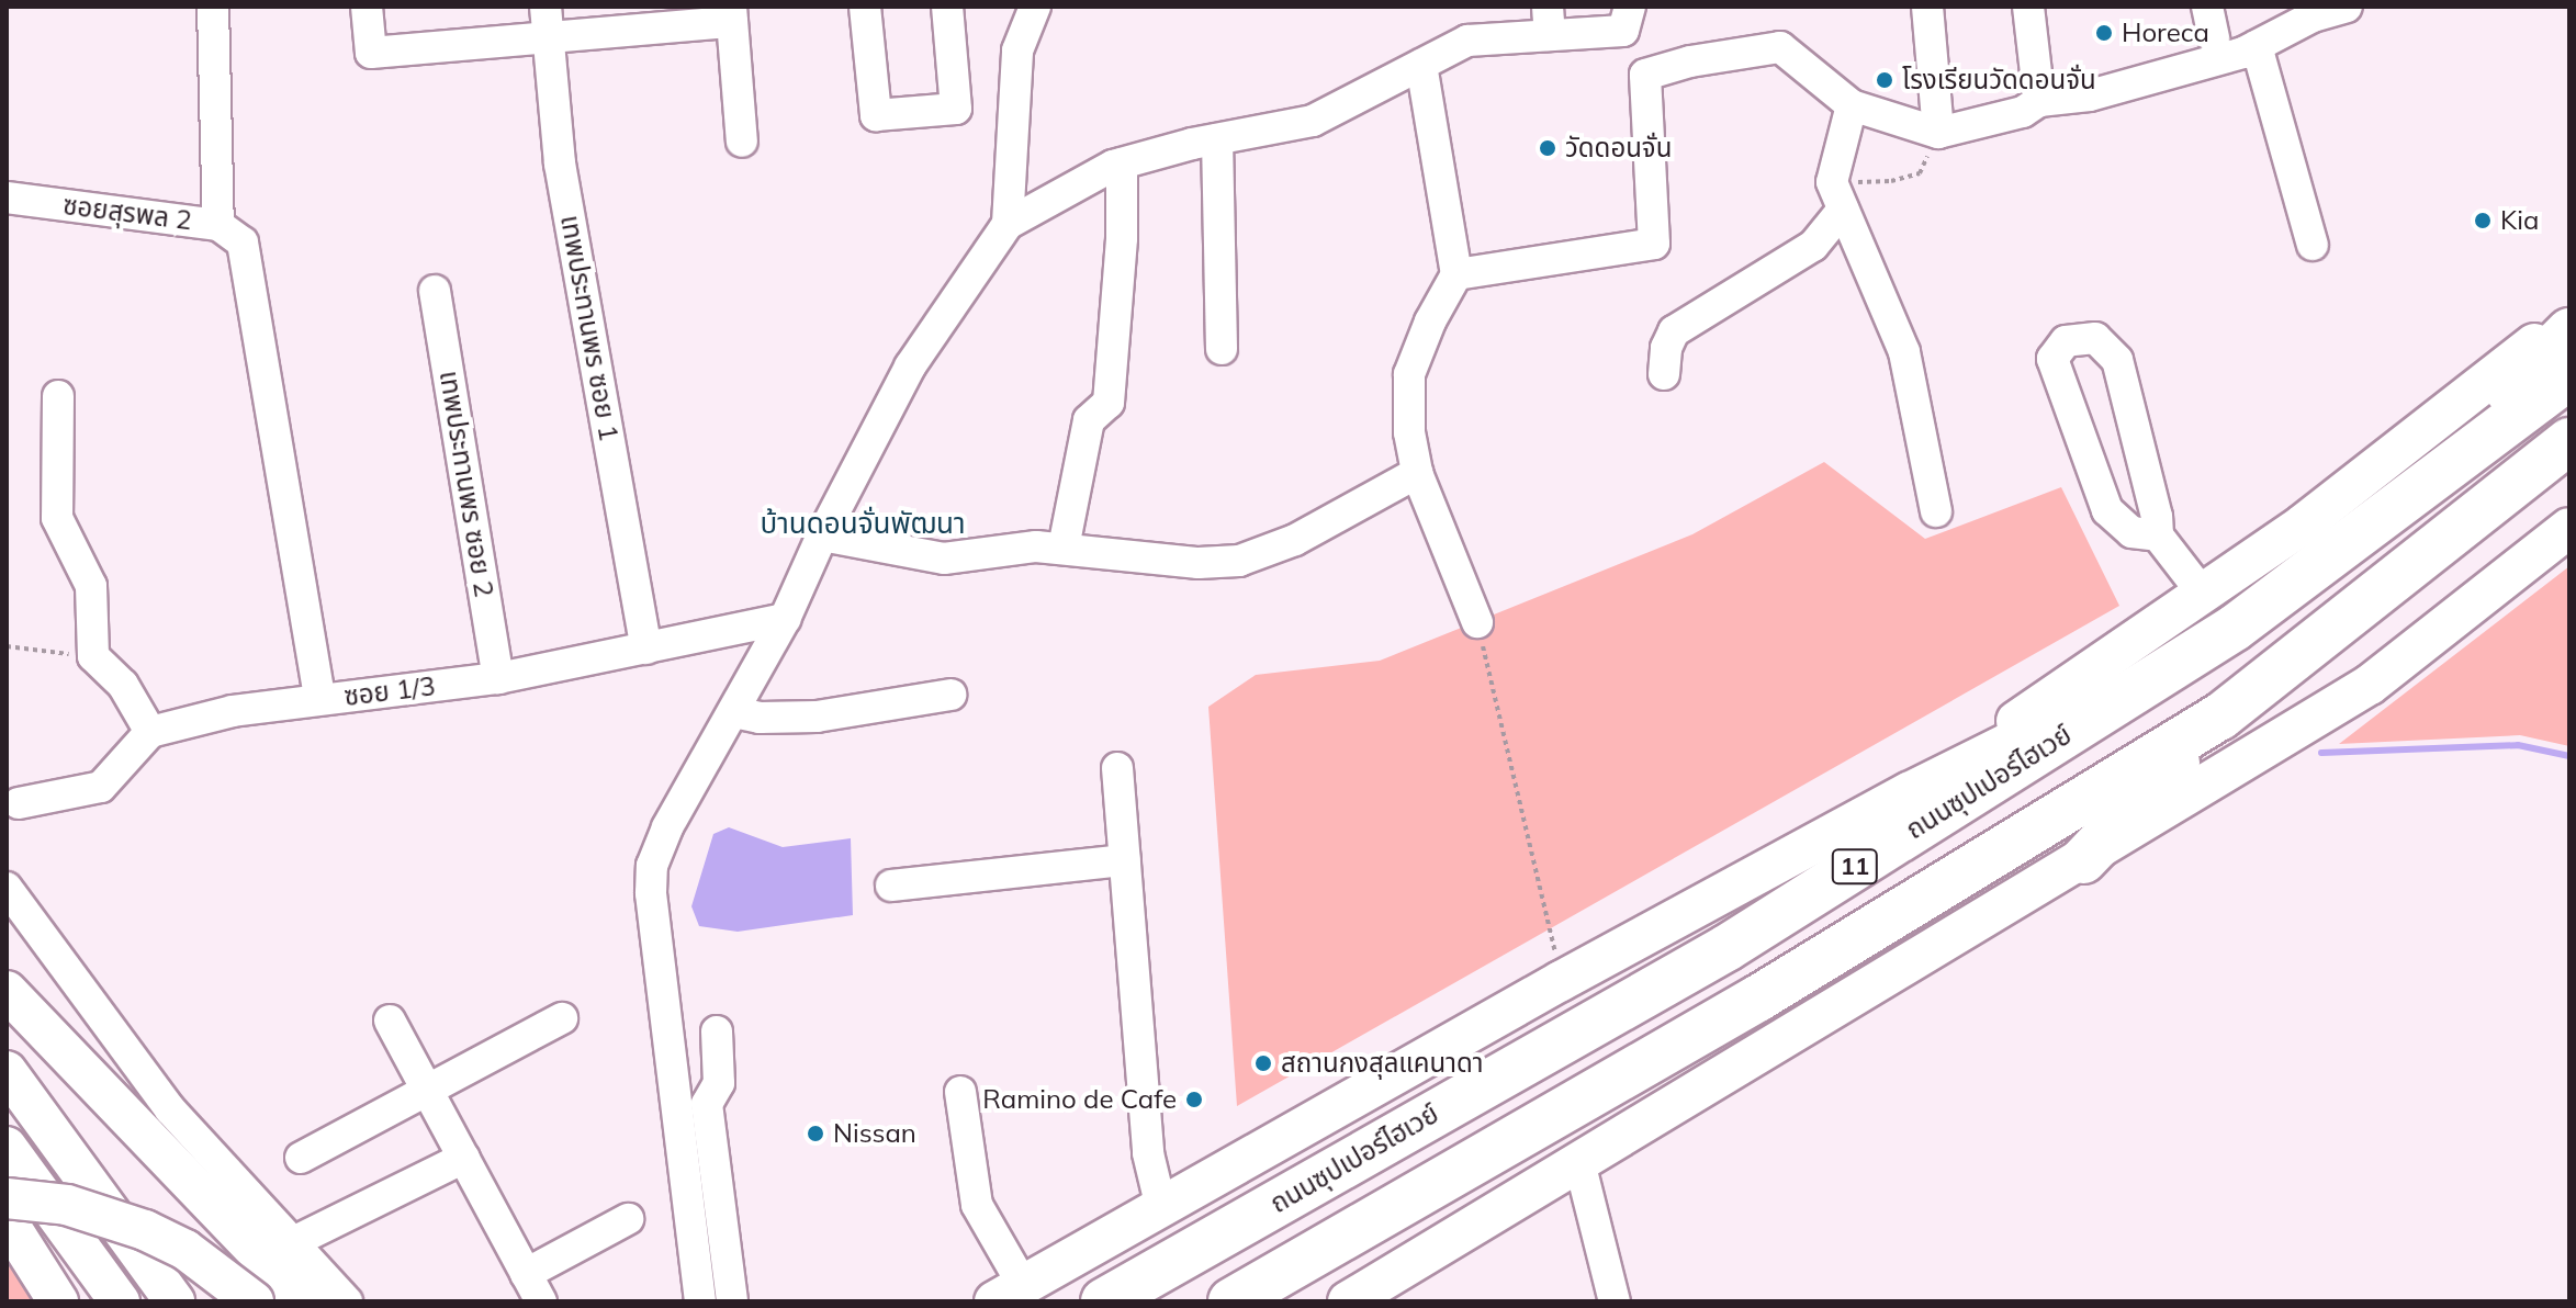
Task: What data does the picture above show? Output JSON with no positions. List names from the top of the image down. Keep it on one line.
{"streets":{"highway":["ถนนซุปเปอร์ไฮเวย์","11"],"street":["ซอยสุรพล 2","เทพประทานพร ซอย 1","เทพประทานพร ซอย 2","ซอย 1/3"]},"crossings":[["เทพประทานพร ซอย 1","ซอย 1/3"],["เทพประทานพร ซอย 2","ซอย 1/3"]],"districts":["บ้านดอนจั่นพัฒนา"],"places":["Horeca","โรงเรียนวัดดอนจั่น","วัดดอนจั่น","Kia","สถานกงสุลแคนาดา","Ramino de Cafe","Nissan"]}
